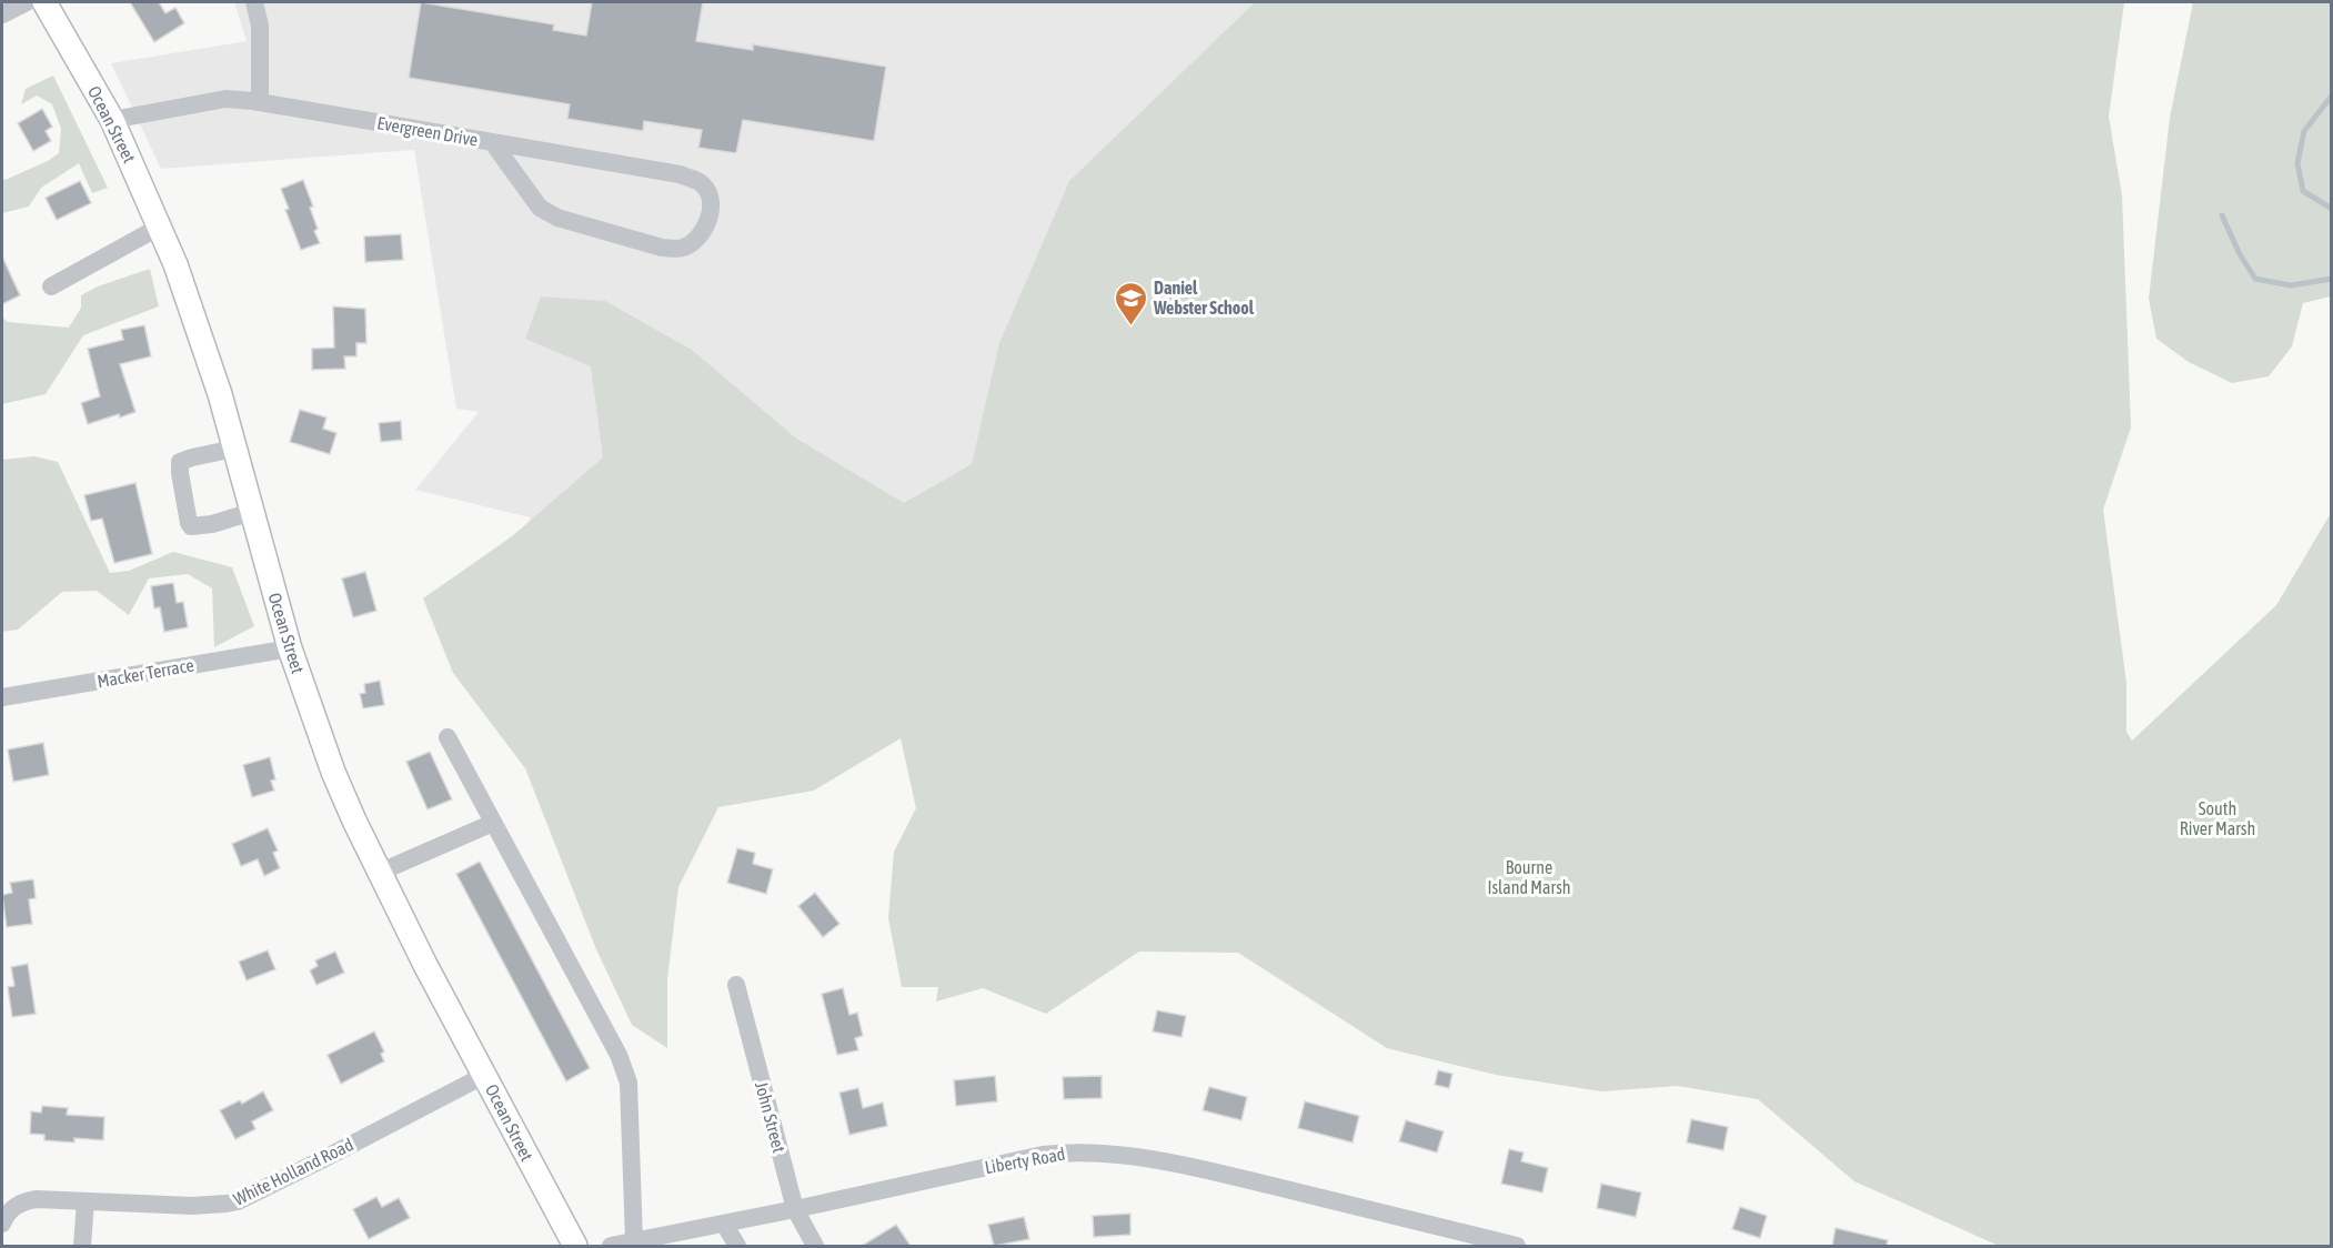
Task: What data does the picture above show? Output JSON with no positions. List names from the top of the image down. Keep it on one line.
{"streets":{"main road":["Ocean Street"],"street":["Evergreen Drive","Macker Terrace","John Street","Liberty Road","White Holland Road"]},"crossings":[["Ocean Street","Evergreen Drive"],["Ocean Street","Macker Terrace"],["Ocean Street","White Holland Road"],["John Street","Liberty Road"]],"parks":["South River Marsh","Bourne Island Marsh"],"places":{"school or university":["Daniel Webster School"]}}
